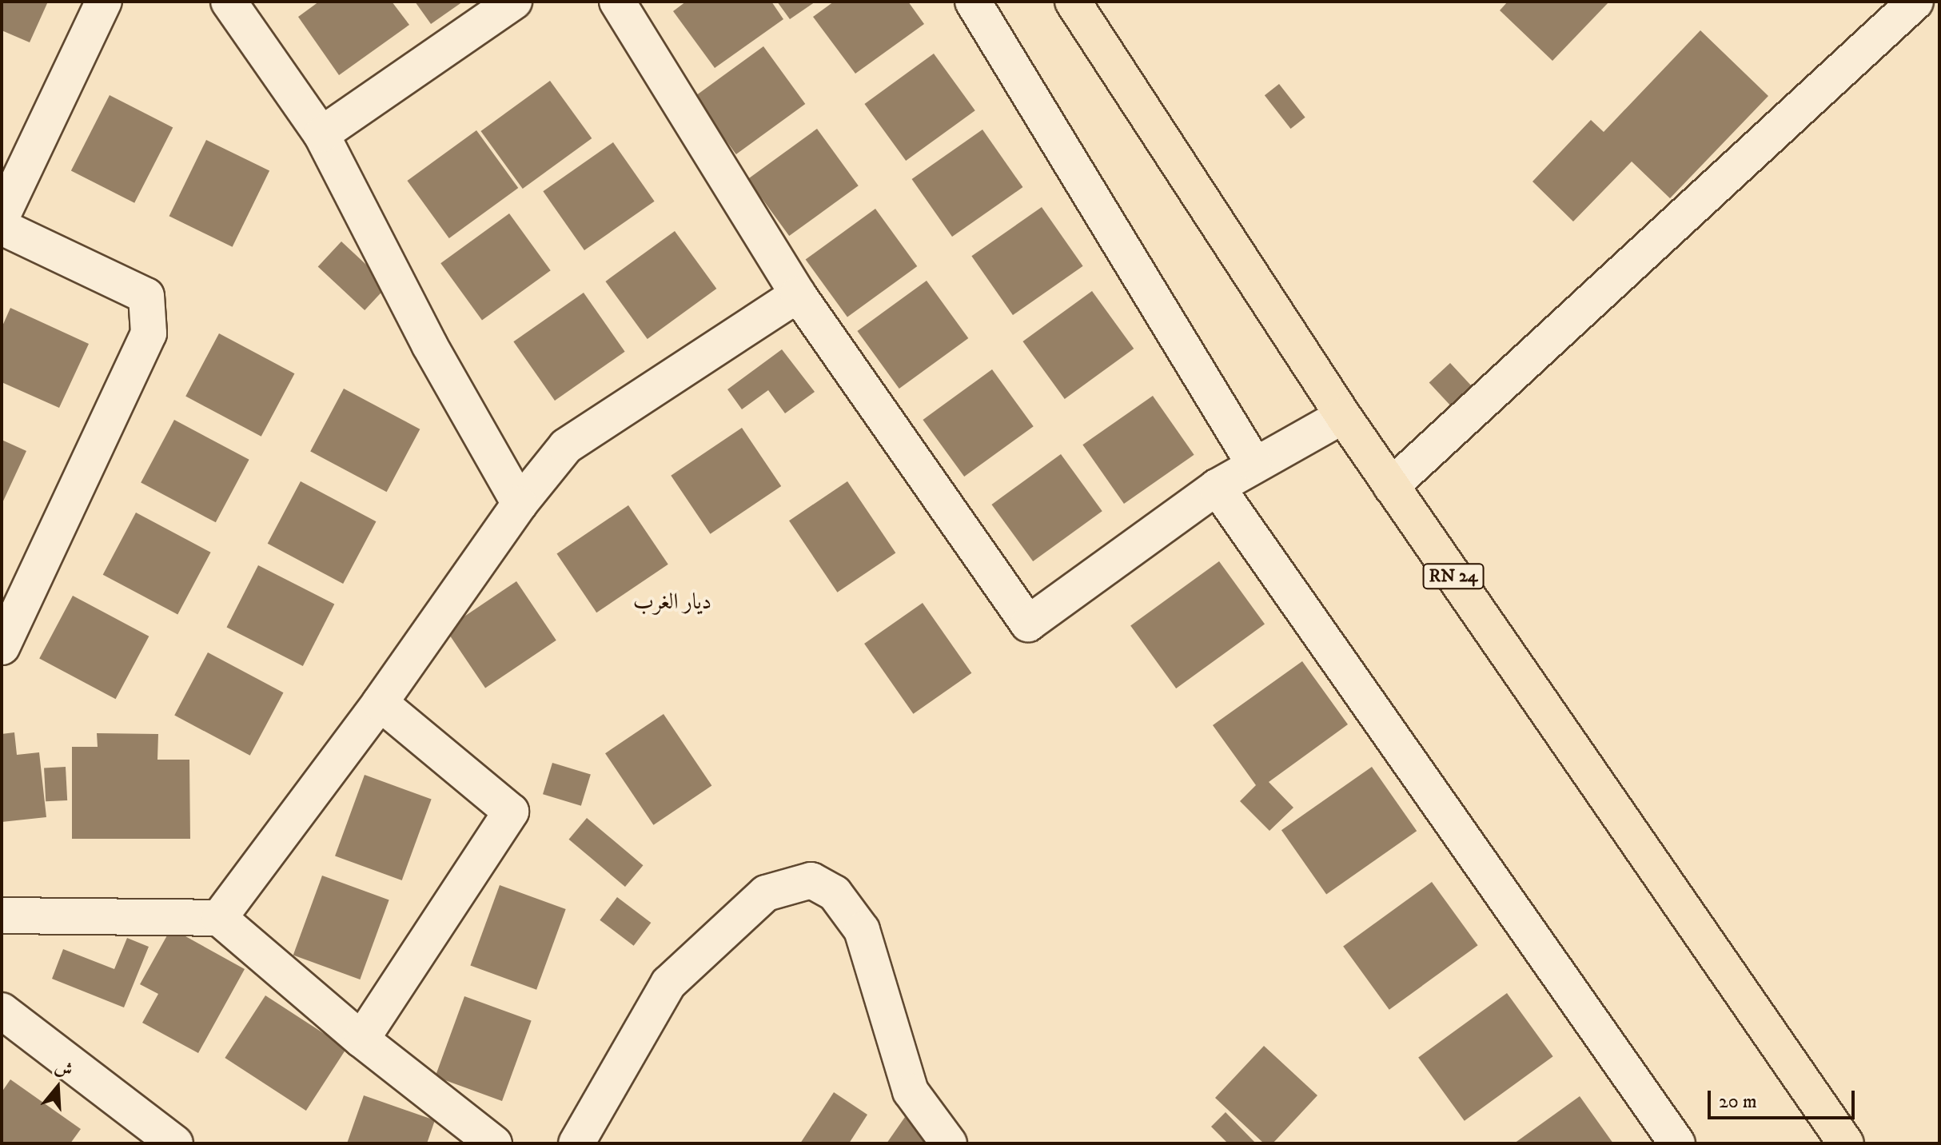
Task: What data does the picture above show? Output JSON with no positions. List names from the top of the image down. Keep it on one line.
{"streets":{"main road":["RN 24"]},"districts":["ديار الغرب"],"scale_bar":"20 m","north":"top"}
